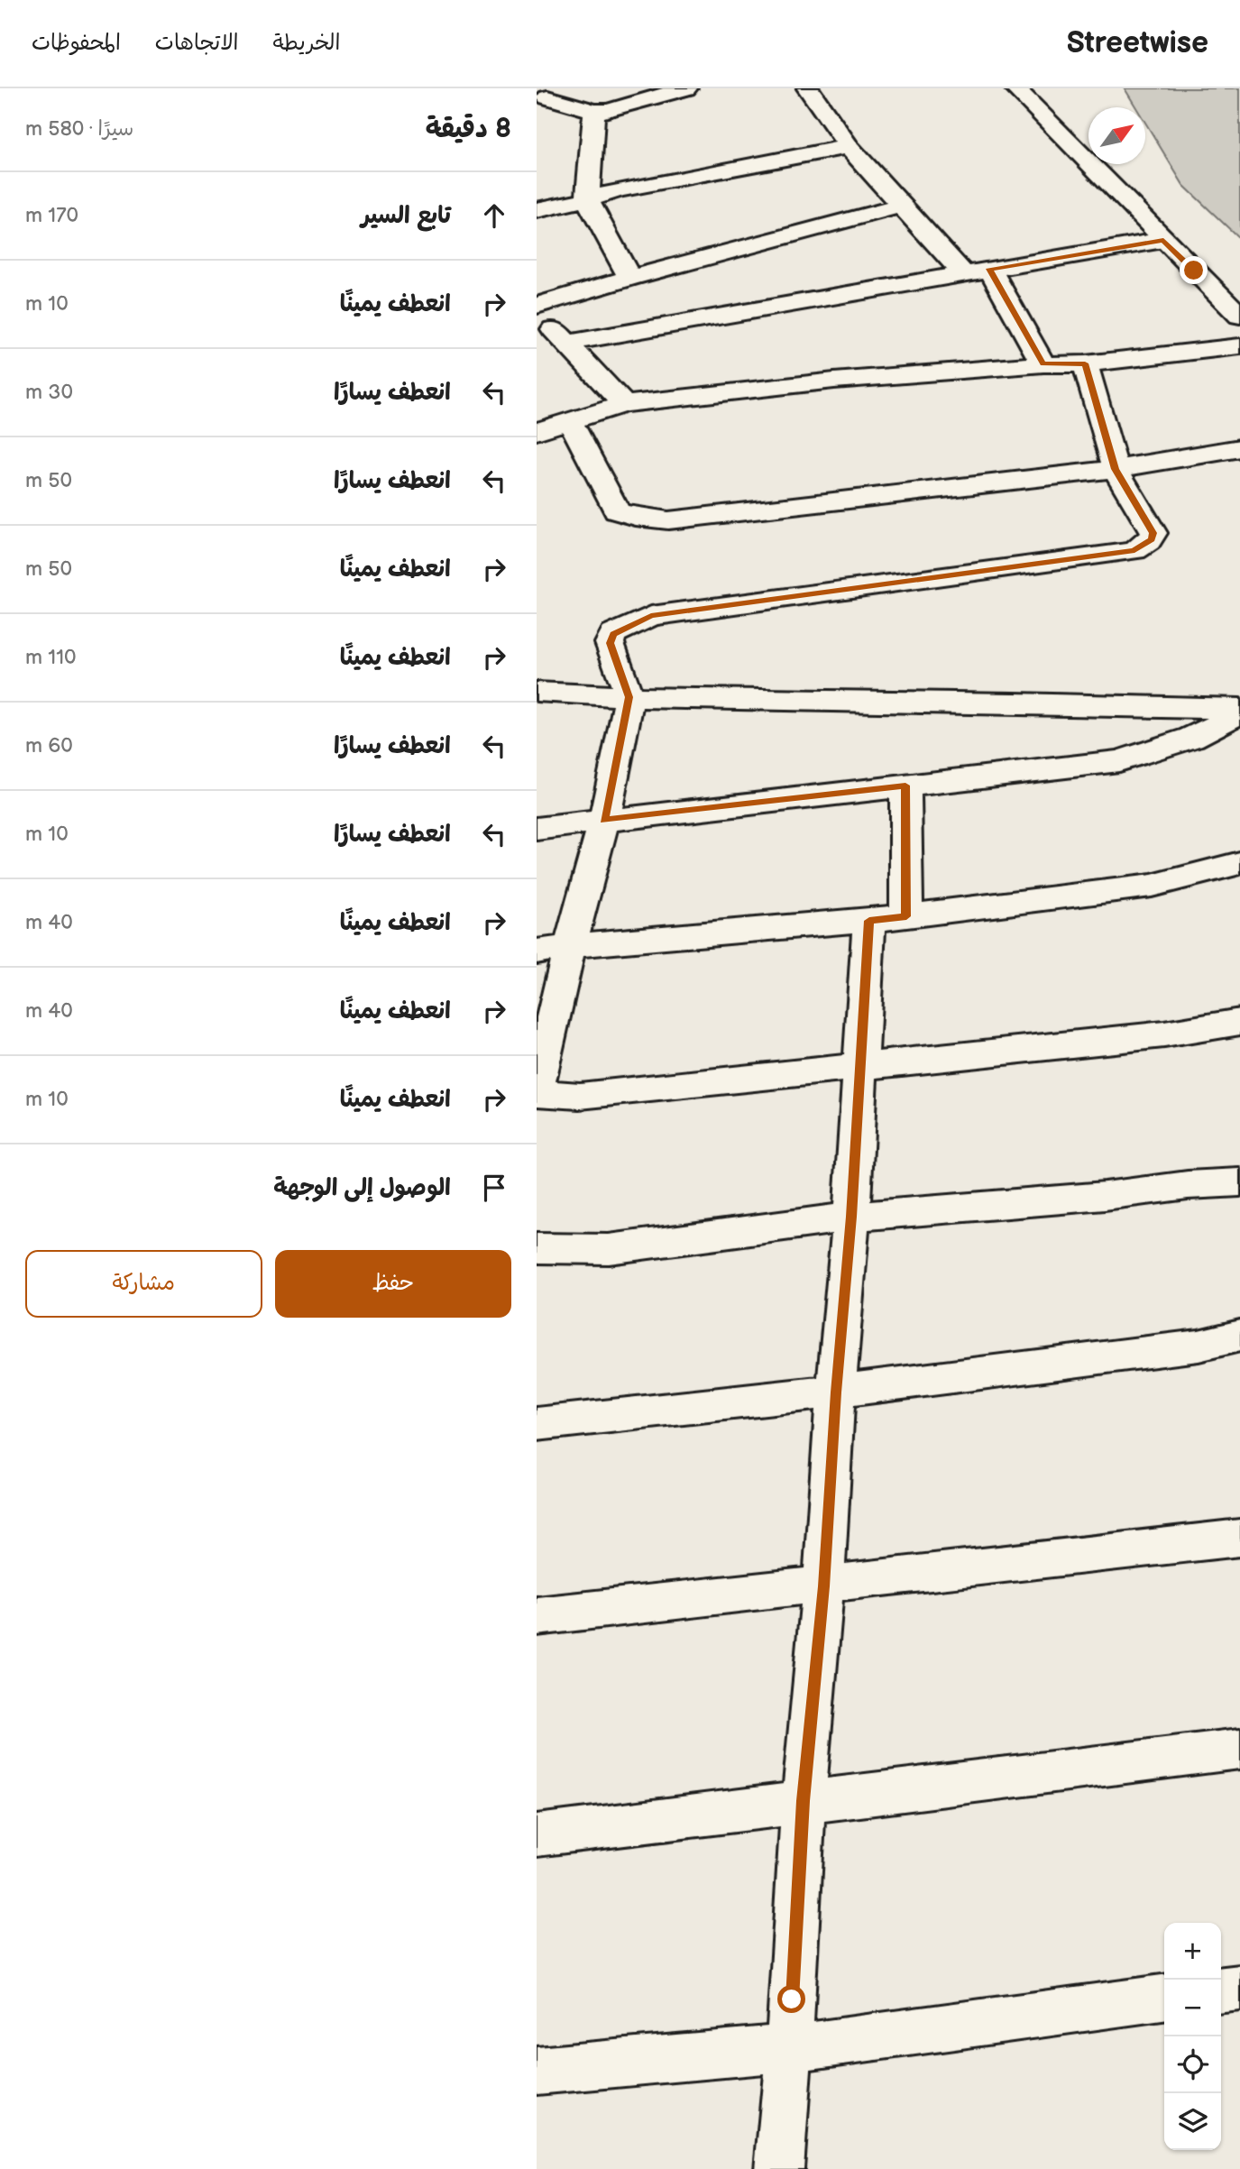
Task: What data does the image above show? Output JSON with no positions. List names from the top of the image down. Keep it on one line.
{"north":"top right","page":{"header":"Streetwise","nav":["الخريطة","الاتجاهات","المحفوظات"],"heading":["8 دقيقة","سيرًا · 580 m"],"list":[["تابع السير","170 m"],["انعطف يمينًا","10 m"],["انعطف يسارًا","30 m"],["انعطف يسارًا","50 m"],["انعطف يمينًا","50 m"],["انعطف يمينًا","110 m"],["انعطف يسارًا","60 m"],["انعطف يسارًا","10 m"],["انعطف يمينًا","40 m"],["انعطف يمينًا","40 m"],["انعطف يمينًا","10 m"],"الوصول إلى الوجهة"],"buttons":["حفظ","مشاركة"],"map_buttons":["+","−"]}}
